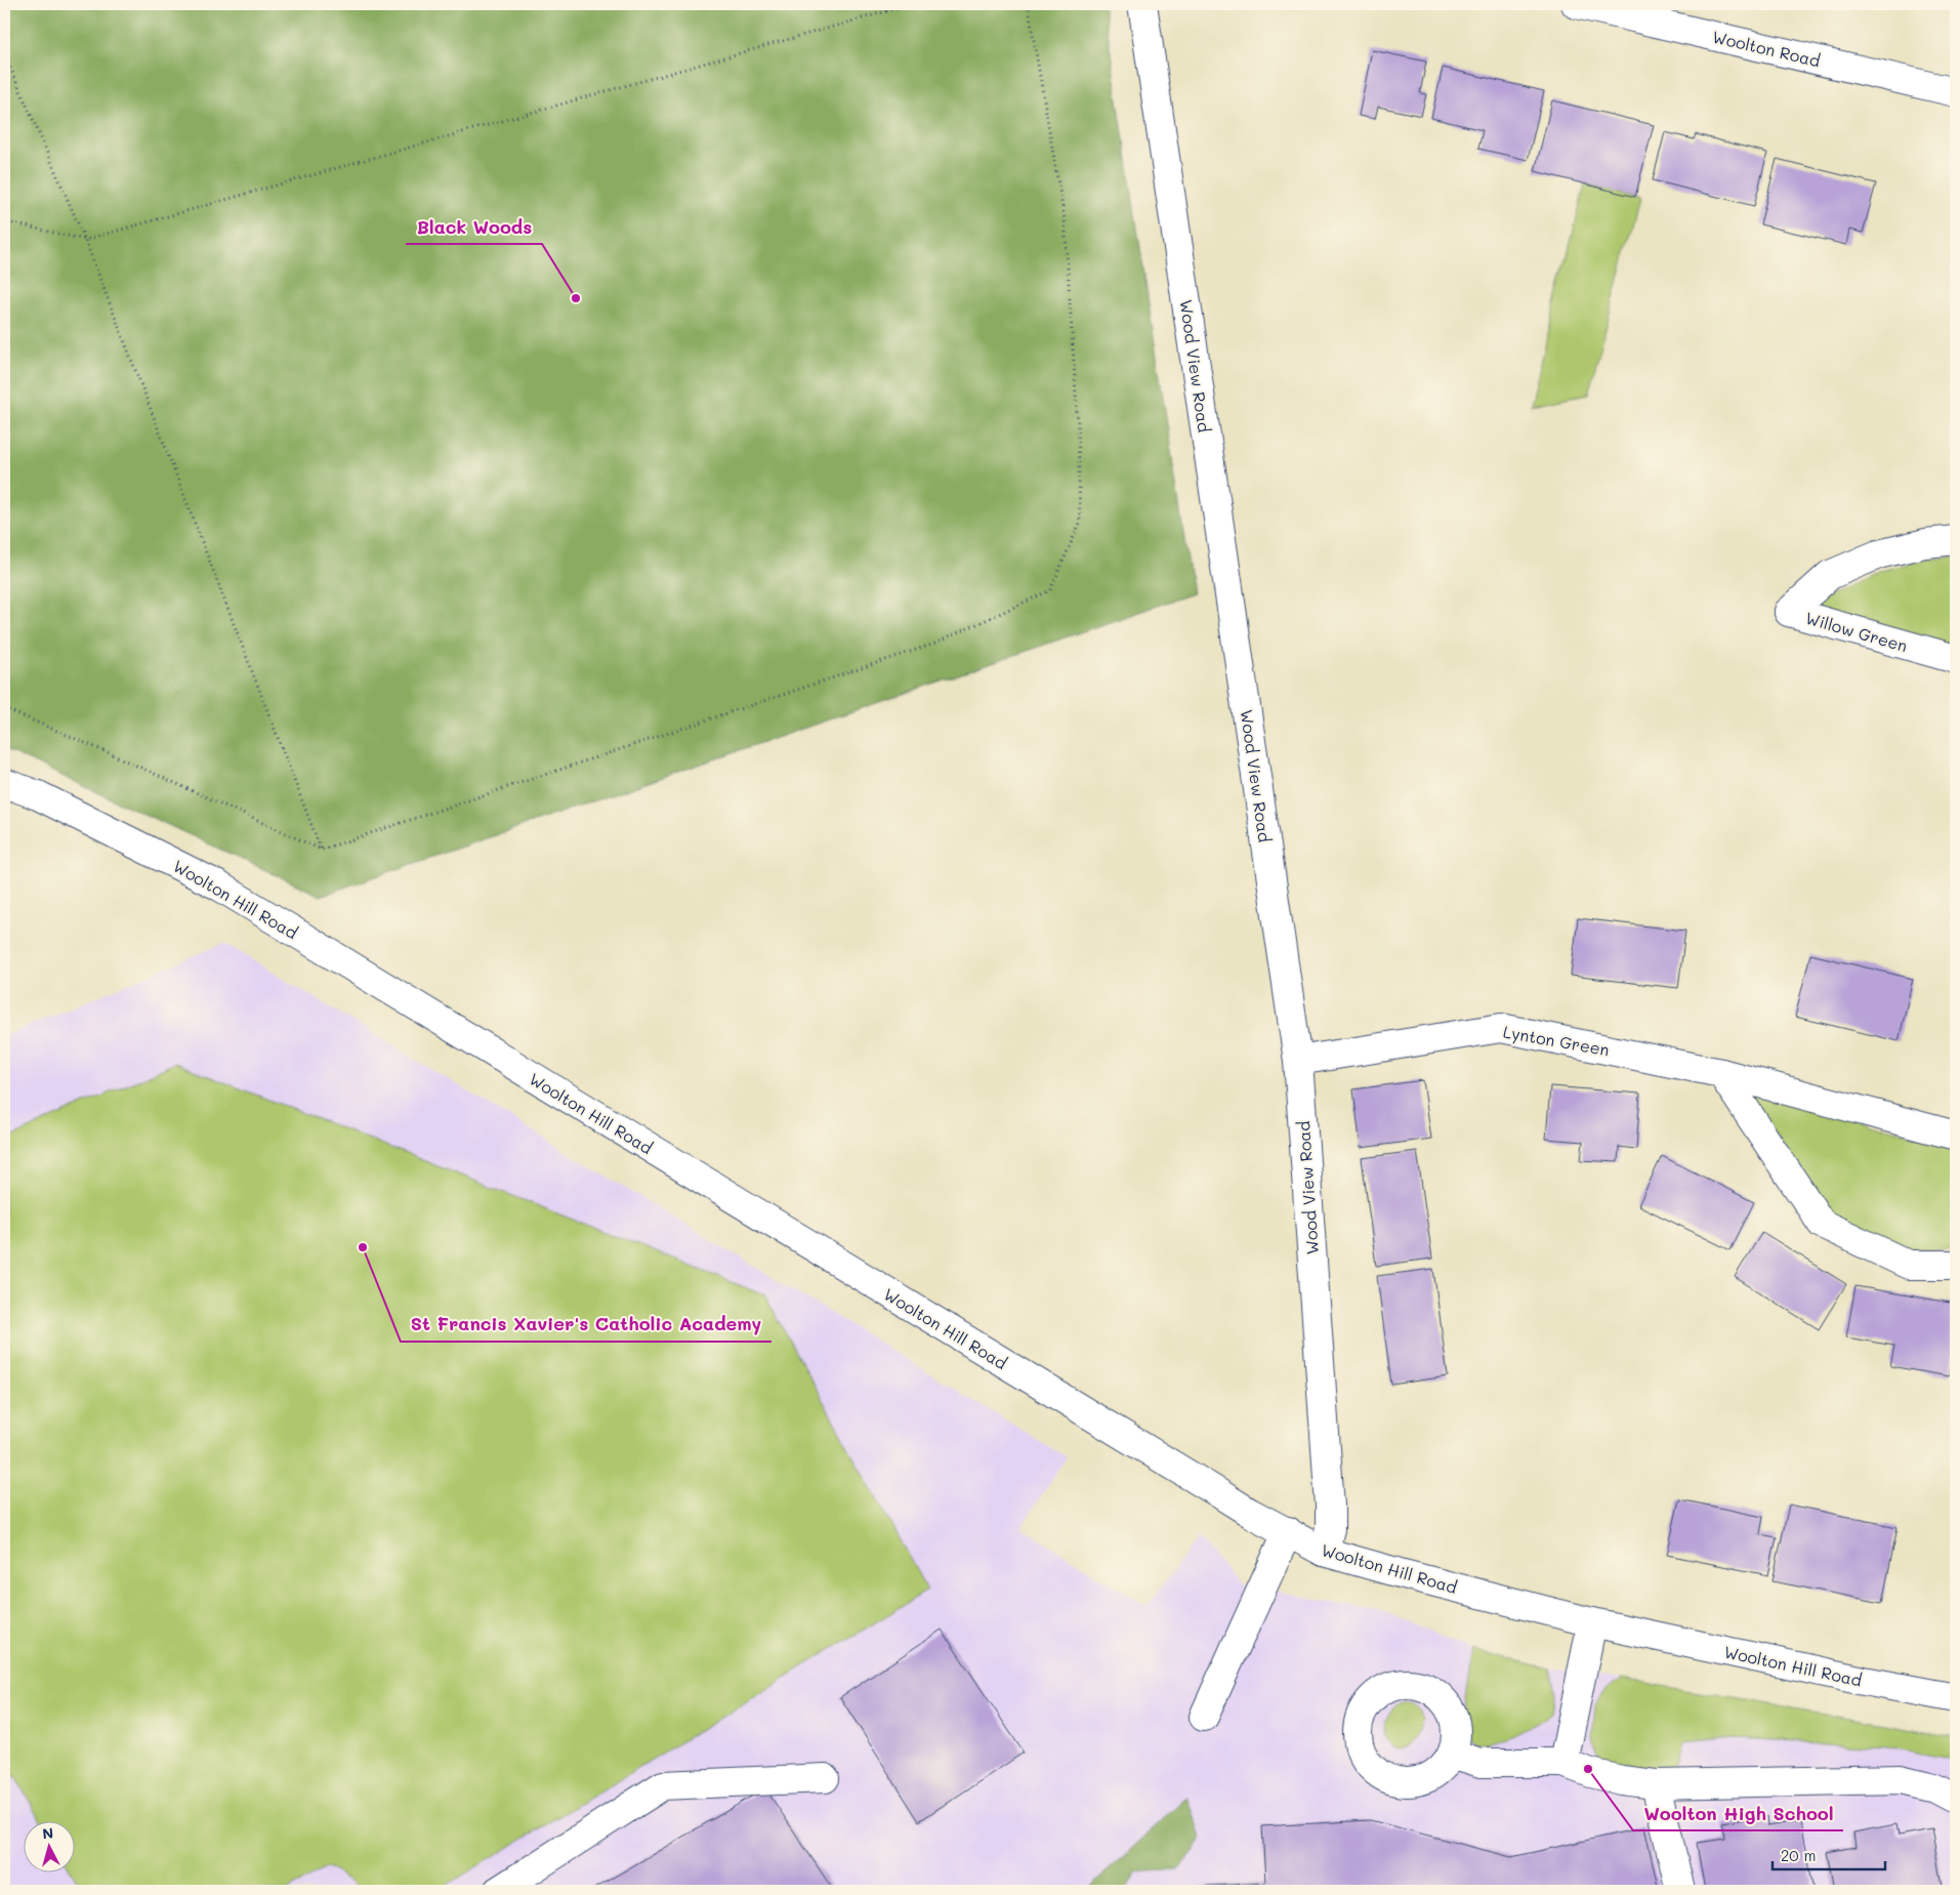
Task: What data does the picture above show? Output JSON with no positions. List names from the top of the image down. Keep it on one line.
{"streets":{"street":["Woolton Road","Wood View Road","Willow Green","Woolton Hill Road","Lynton Green"]},"crossings":[["Wood View Road","Woolton Hill Road"],["Wood View Road","Lynton Green"]],"places":["Black Woods","St Francis Xavier's Catholic Academy","Woolton High School"],"scale_bar":"20 m","north":"top"}
